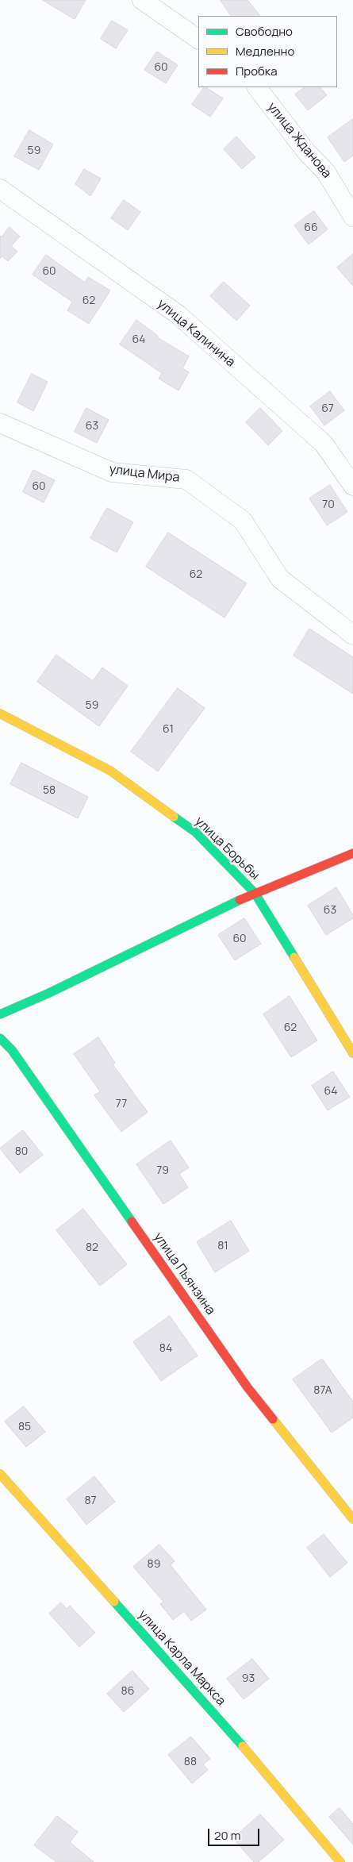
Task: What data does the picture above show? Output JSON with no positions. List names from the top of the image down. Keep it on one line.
{"streets":{"street":["улица Жданова","улица Калинина","улица Мира","улица Борьбы","улица Пьянзина","улица Карла Маркса"]},"house_numbers":["60","59","66","60","62","64","67","63","60","70","62","59","61","58","63","60","62","64","77","80","79","81","82","84","87А","85","87","89","93","86","88"],"legend":["Свободно","Медленно","Пробка"],"scale_bar":"20 m"}
